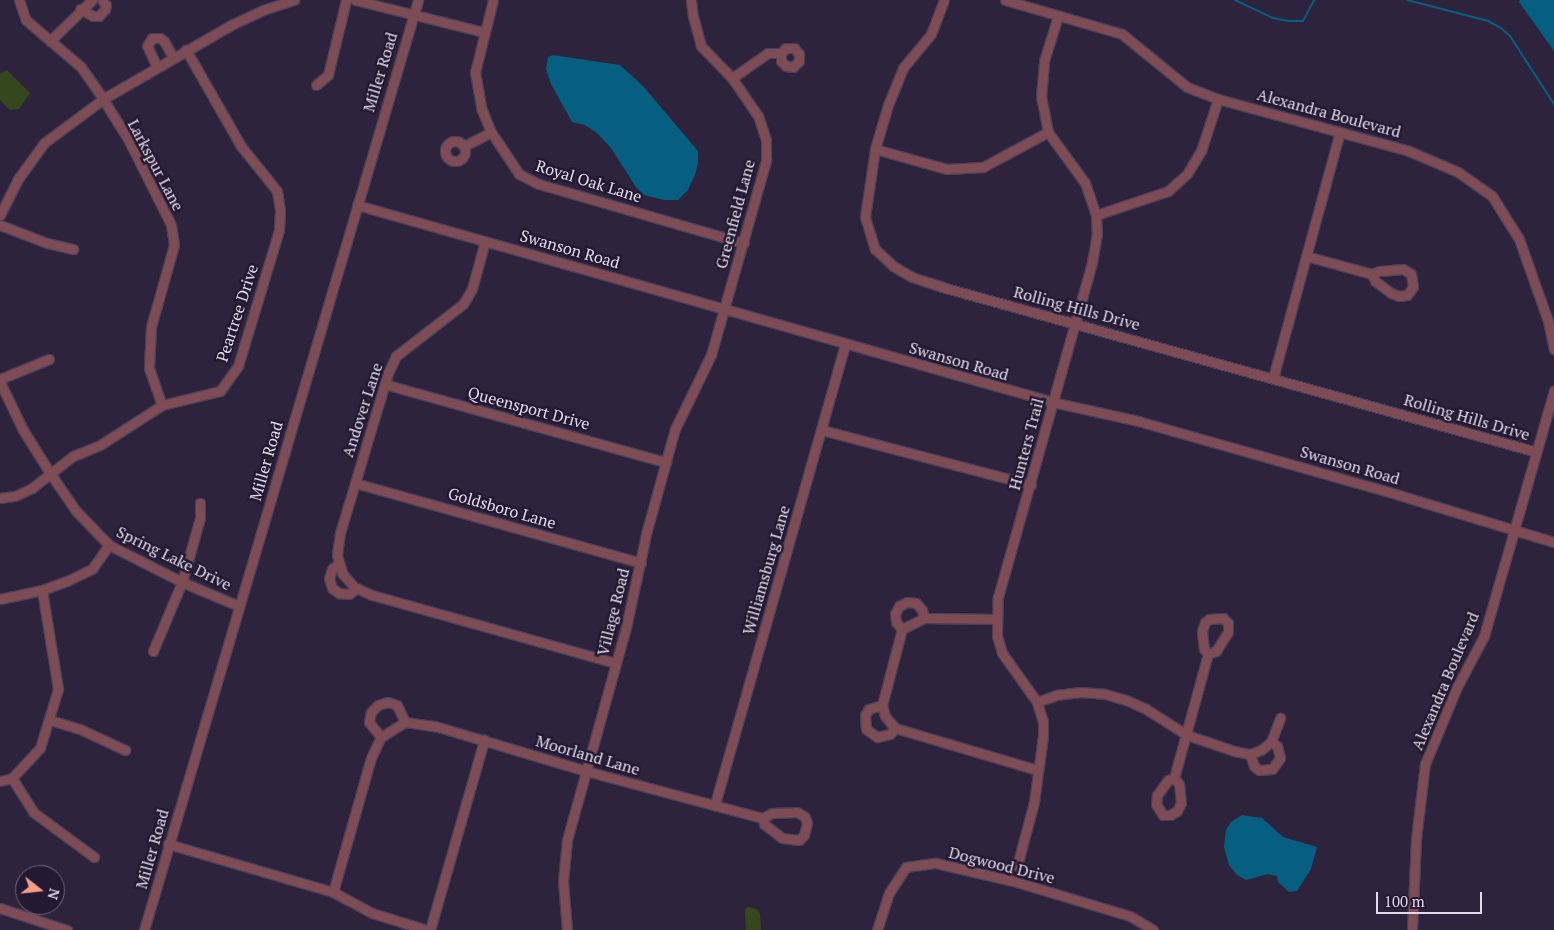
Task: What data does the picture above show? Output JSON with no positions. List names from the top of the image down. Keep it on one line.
{"streets":{"street":["Miller Road","Alexandra Boulevard","Larkspur Lane","Royal Oak Lane","Greenfield Lane","Swanson Road","Rolling Hills Drive","Peartree Drive","Queensport Drive","Andover Lane","Hunters Trail","Goldsboro Lane","Spring Lake Drive","Williamsburg Lane","Village Road","Moorland Lane","Dogwood Drive"]},"crossings":[["Miller Road","Swanson Road"],["Miller Road","Spring Lake Drive"],["Alexandra Boulevard","Swanson Road"],["Alexandra Boulevard","Rolling Hills Drive"],["Alexandra Boulevard","Hunters Trail"],["Larkspur Lane","Peartree Drive"],["Royal Oak Lane","Greenfield Lane"],["Greenfield Lane","Swanson Road"],["Greenfield Lane","Village Road"],["Swanson Road","Andover Lane"],["Swanson Road","Hunters Trail"],["Swanson Road","Williamsburg Lane"],["Swanson Road","Village Road"],["Rolling Hills Drive","Hunters Trail"],["Peartree Drive","Spring Lake Drive"],["Queensport Drive","Andover Lane"],["Queensport Drive","Village Road"],["Andover Lane","Goldsboro Lane"],["Andover Lane","Village Road"],["Hunters Trail","Dogwood Drive"],["Goldsboro Lane","Village Road"],["Williamsburg Lane","Moorland Lane"],["Village Road","Moorland Lane"]],"scale_bar":"100 m","north":"right"}
